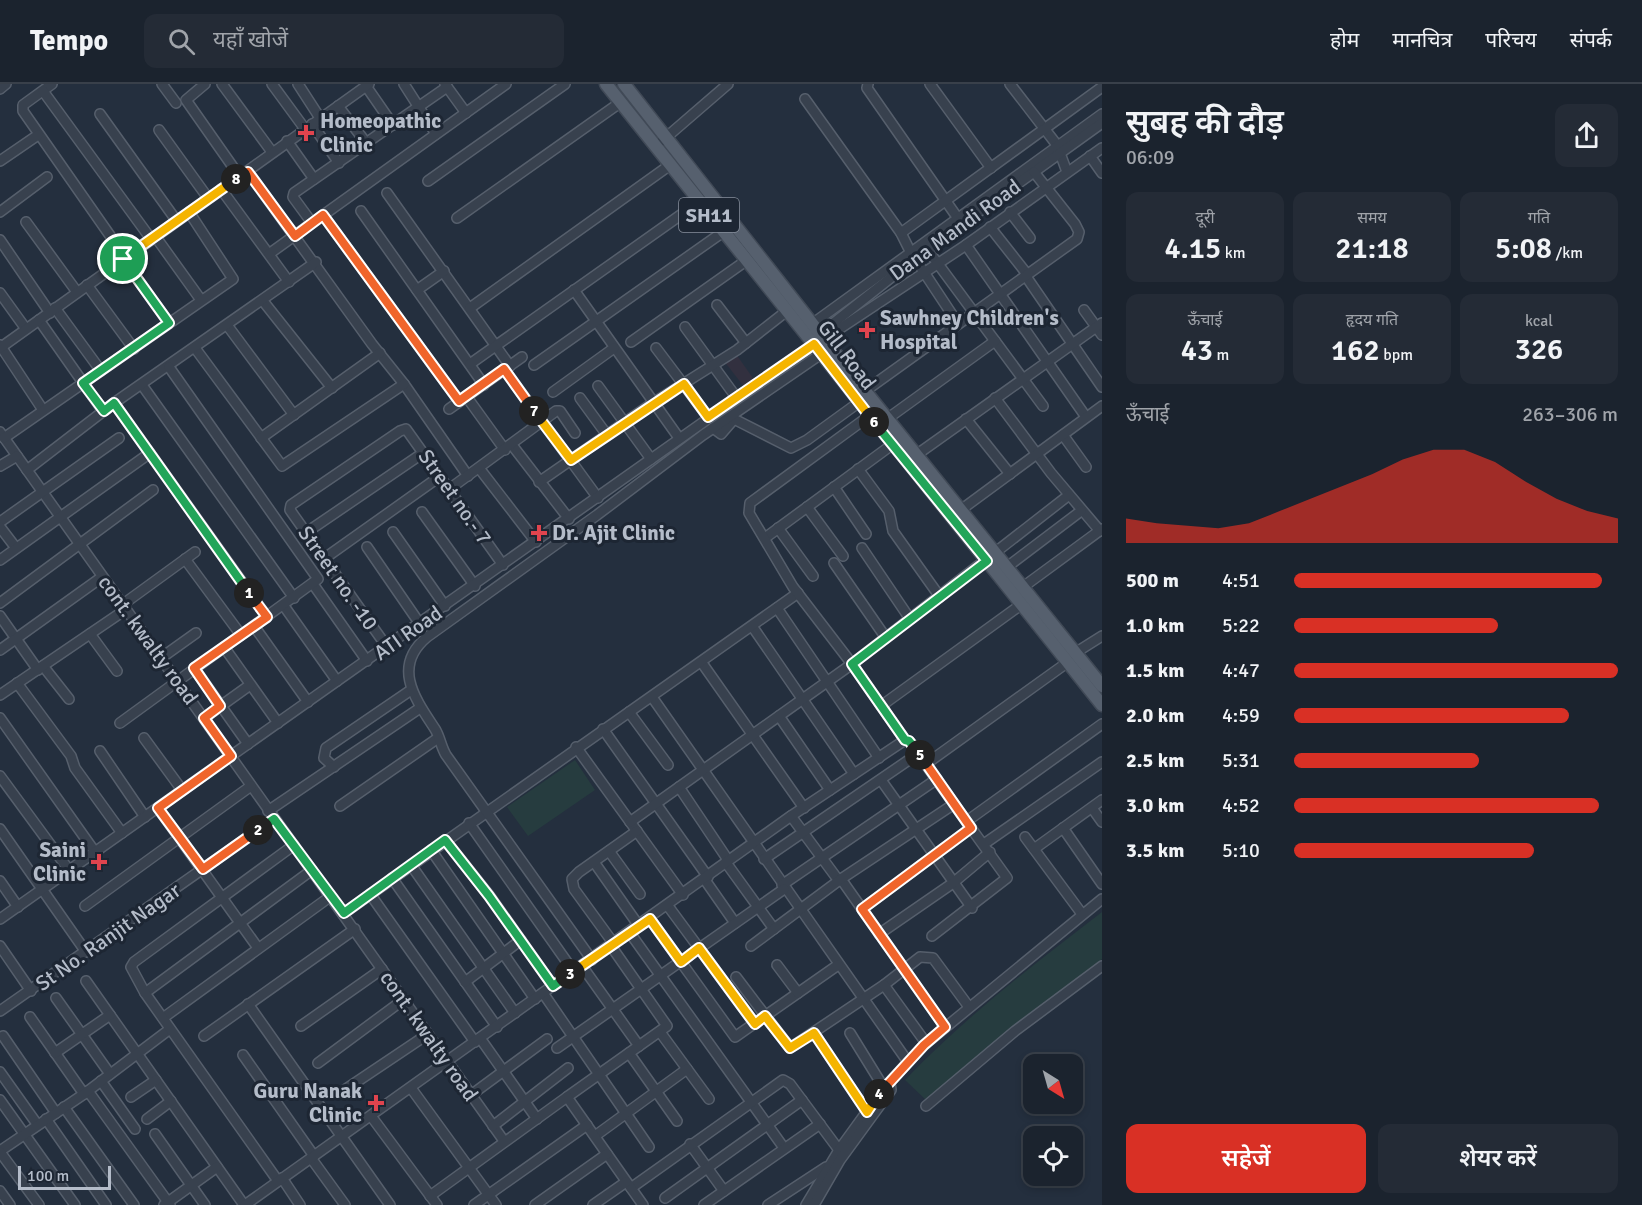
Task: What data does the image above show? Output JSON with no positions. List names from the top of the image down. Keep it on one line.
{"streets":{"main road":["SH11","Gill Road"],"street":["Dana Mandi Road","Street no.- 7","Street no. -10","ATI Road","cont. kwalty road","St No. Ranjit Nagar"]},"crossings":[["Gill Road","ATI Road"],["Street no.- 7","Street no. -10"],["Street no.- 7","ATI Road"],["Street no. -10","ATI Road"],["ATI Road","cont. kwalty road"],["cont. kwalty road","St No. Ranjit Nagar"]],"places":{"health":["Homeopathic Clinic","Sawhney Children's Hospital","Dr. Ajit Clinic","Saini Clinic","Guru Nanak Clinic"]},"scale_bar":"100 m","north":"bottom right","page":{"header":"Tempo","search":"यहाँ खोजें","nav":["होम","मानचित्र","परिचय","संपर्क"],"heading":["सुबह की दौड़","06:09"],"pins":["8","7","6","1","5","2","3","4"],"stats":[["दूरी","4.15 km"],["समय","21:18"],["गति","5:08 /km"],["ऊँचाई","43 m"],["हृदय गति","162 bpm"],["kcal","326"]],"chart":["ऊँचाई","263–306 m"],"list":[{"name":"500 m","note":"4:51"},{"name":"1.0 km","note":"5:22"},{"name":"1.5 km","note":"4:47"},{"name":"2.0 km","note":"4:59"},{"name":"2.5 km","note":"5:31"},{"name":"3.0 km","note":"4:52"},{"name":"3.5 km","note":"5:10"}],"buttons":["सहेजें","शेयर करें"],"scale":"100 m"}}
